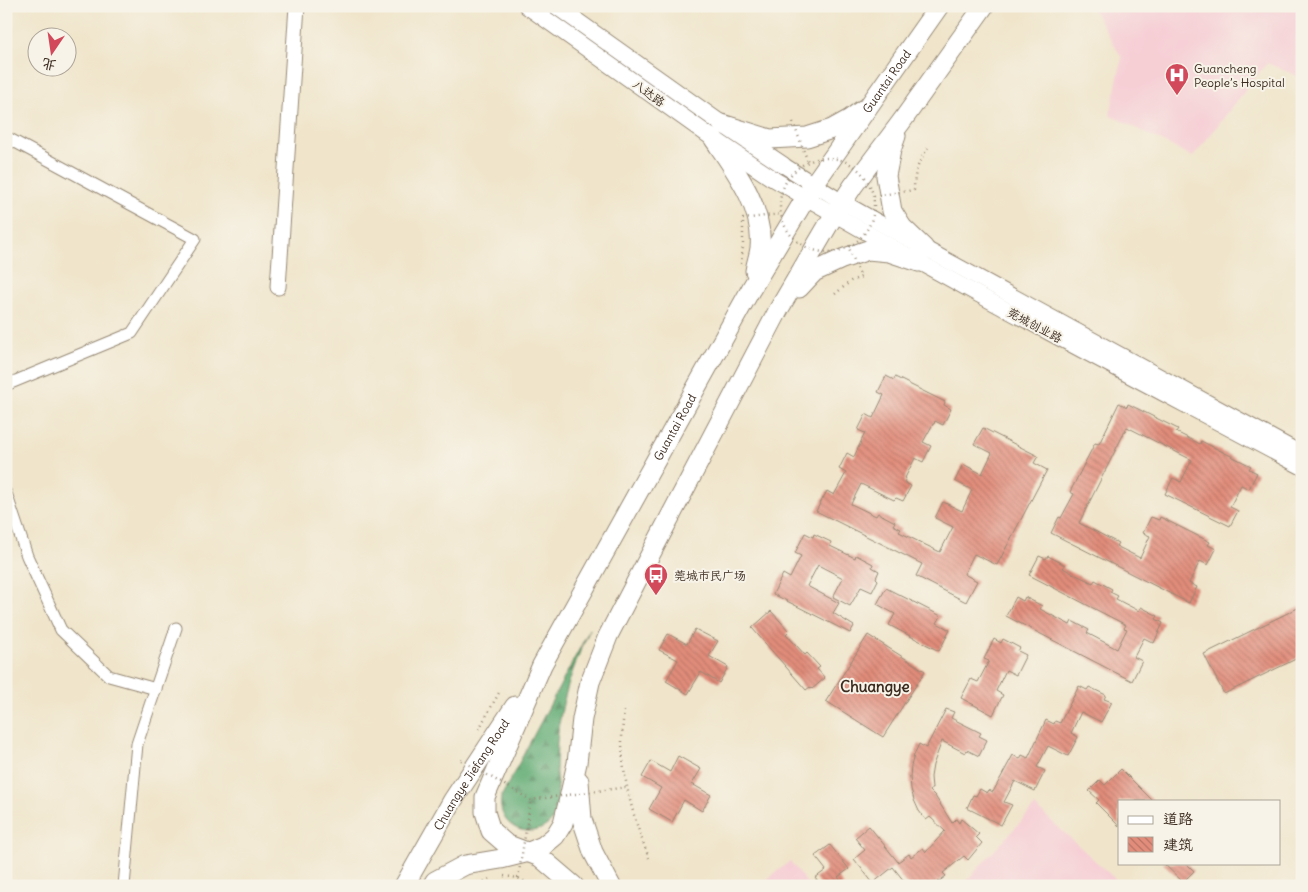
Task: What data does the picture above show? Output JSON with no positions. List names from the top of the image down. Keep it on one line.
{"streets":{"main road":["Guantai Road","八达路","Chuangye Jiefang Road"],"street":["莞城创业路"]},"crossings":[["Guantai Road","莞城创业路"],["Guantai Road","Chuangye Jiefang Road"],["八达路","莞城创业路"]],"districts":["Chuangye"],"places":{"hospital":["Guancheng People’s Hospital"],"bus stop":["莞城市民广场"]},"legend":["道路","建筑"],"north":"bottom"}
